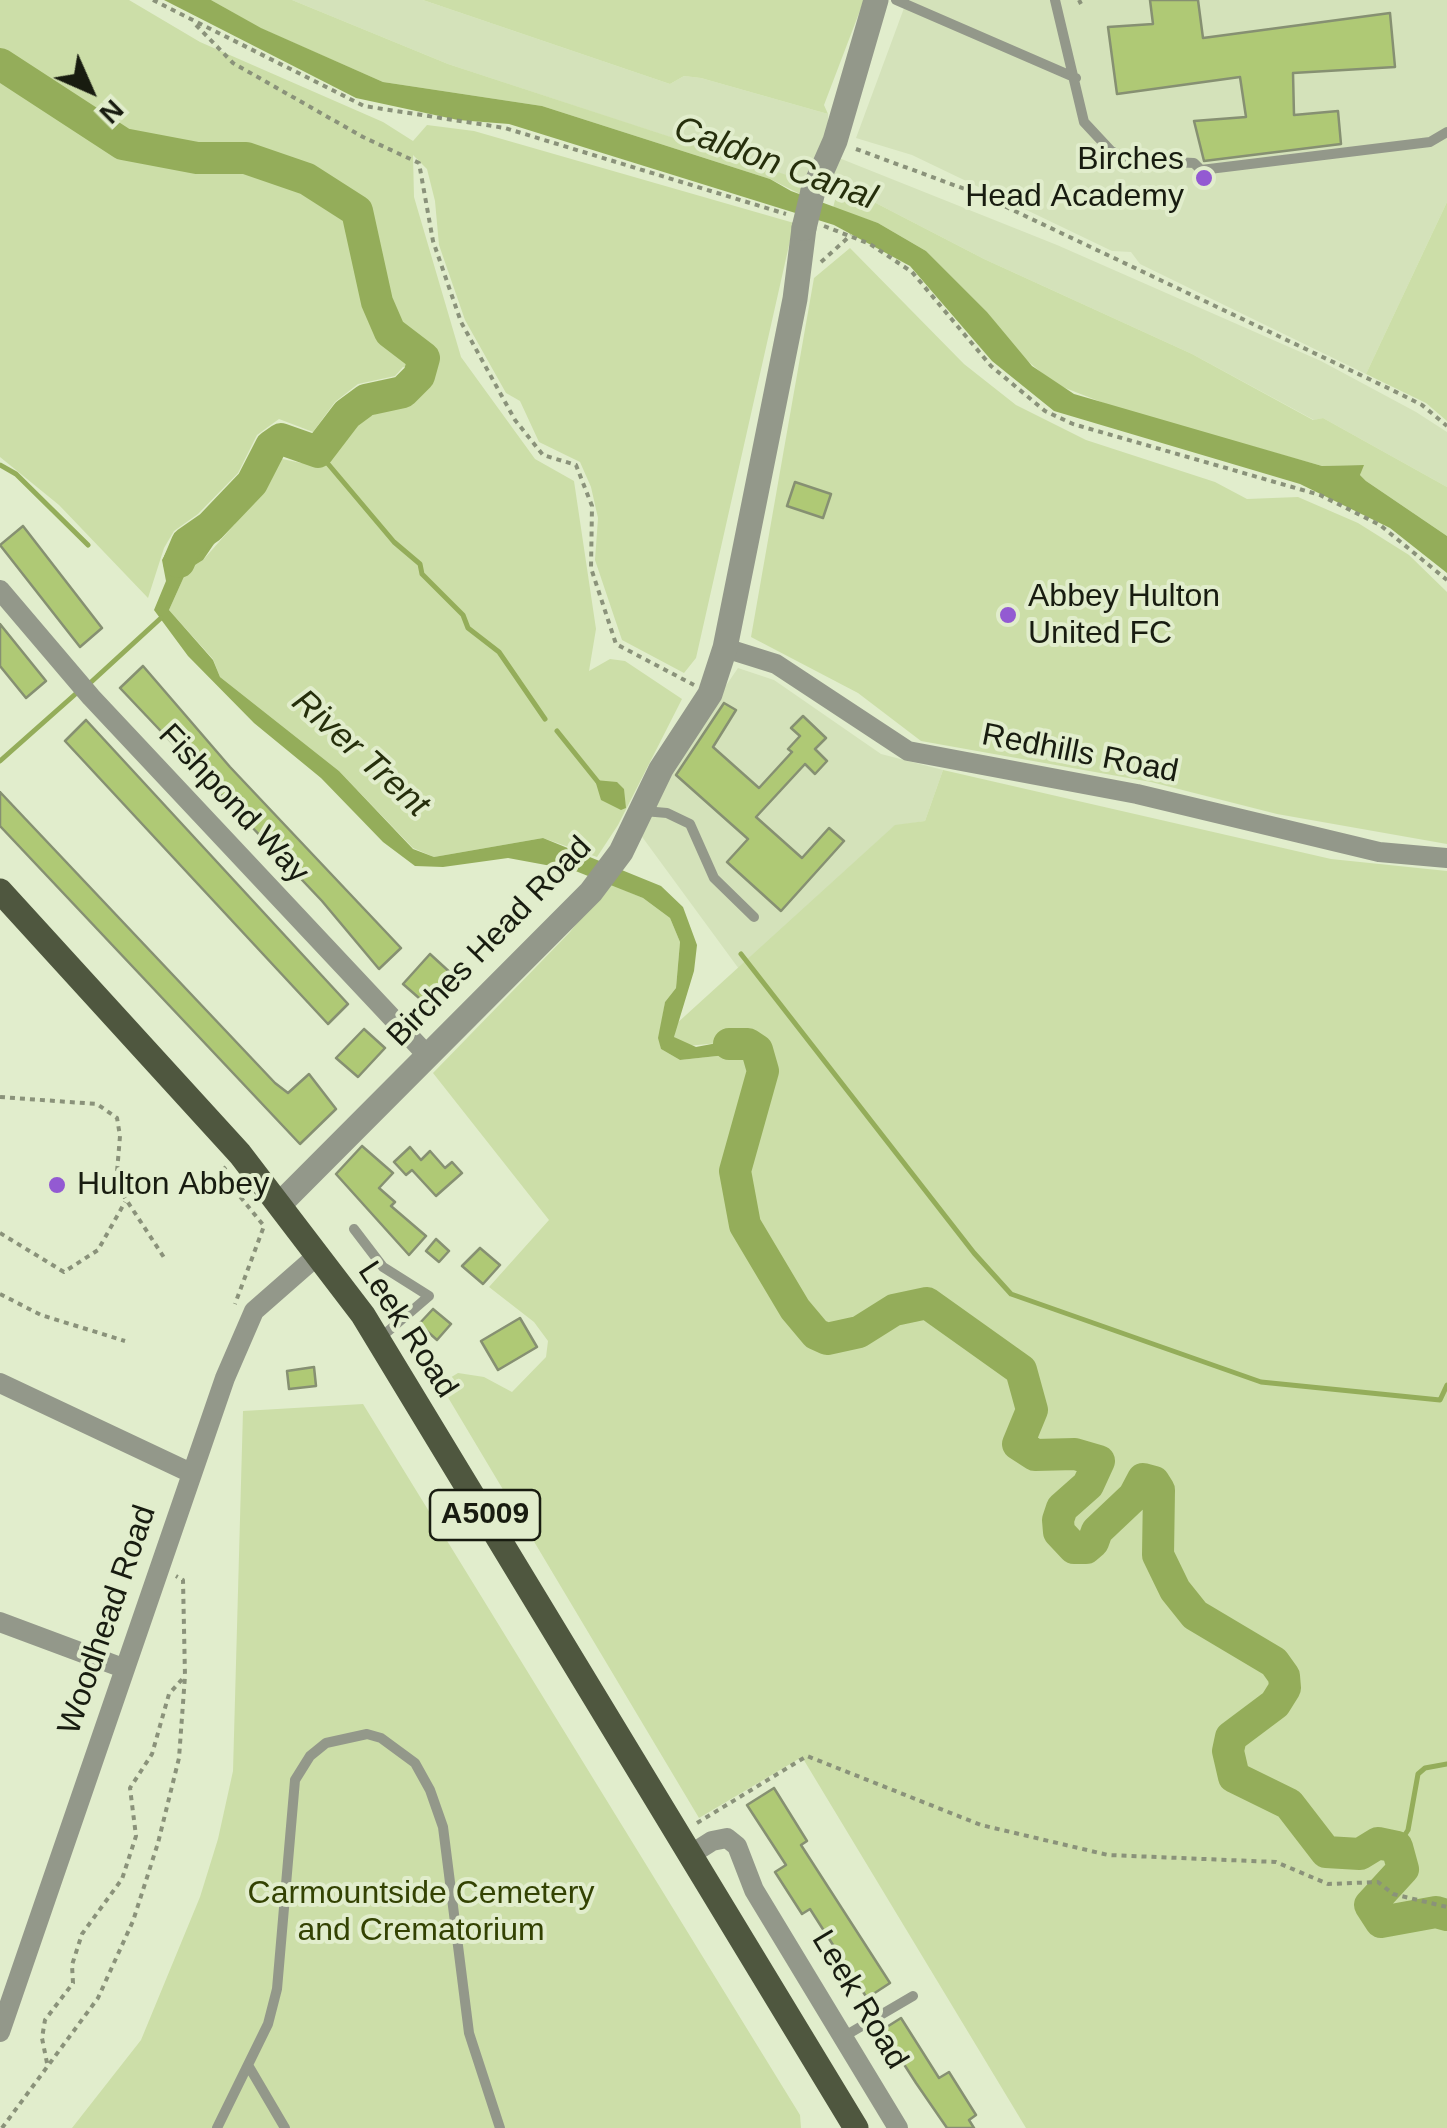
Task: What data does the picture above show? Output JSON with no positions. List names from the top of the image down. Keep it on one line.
{"streets":{"main road":["Leek Road","A5009"],"street":["Redhills Road","Fishpond Way","Birches Head Road","Woodhead Road"]},"crossings":[["Redhills Road","Birches Head Road"],["Fishpond Way","Birches Head Road"],["Birches Head Road","Leek Road"],["Leek Road","Woodhead Road"]],"water":["Caldon Canal","River Trent"],"parks":["Carmountside Cemetery and Crematorium"],"places":["Birches Head Academy","Abbey Hulton United FC","Hulton Abbey"],"north":"bottom right"}
